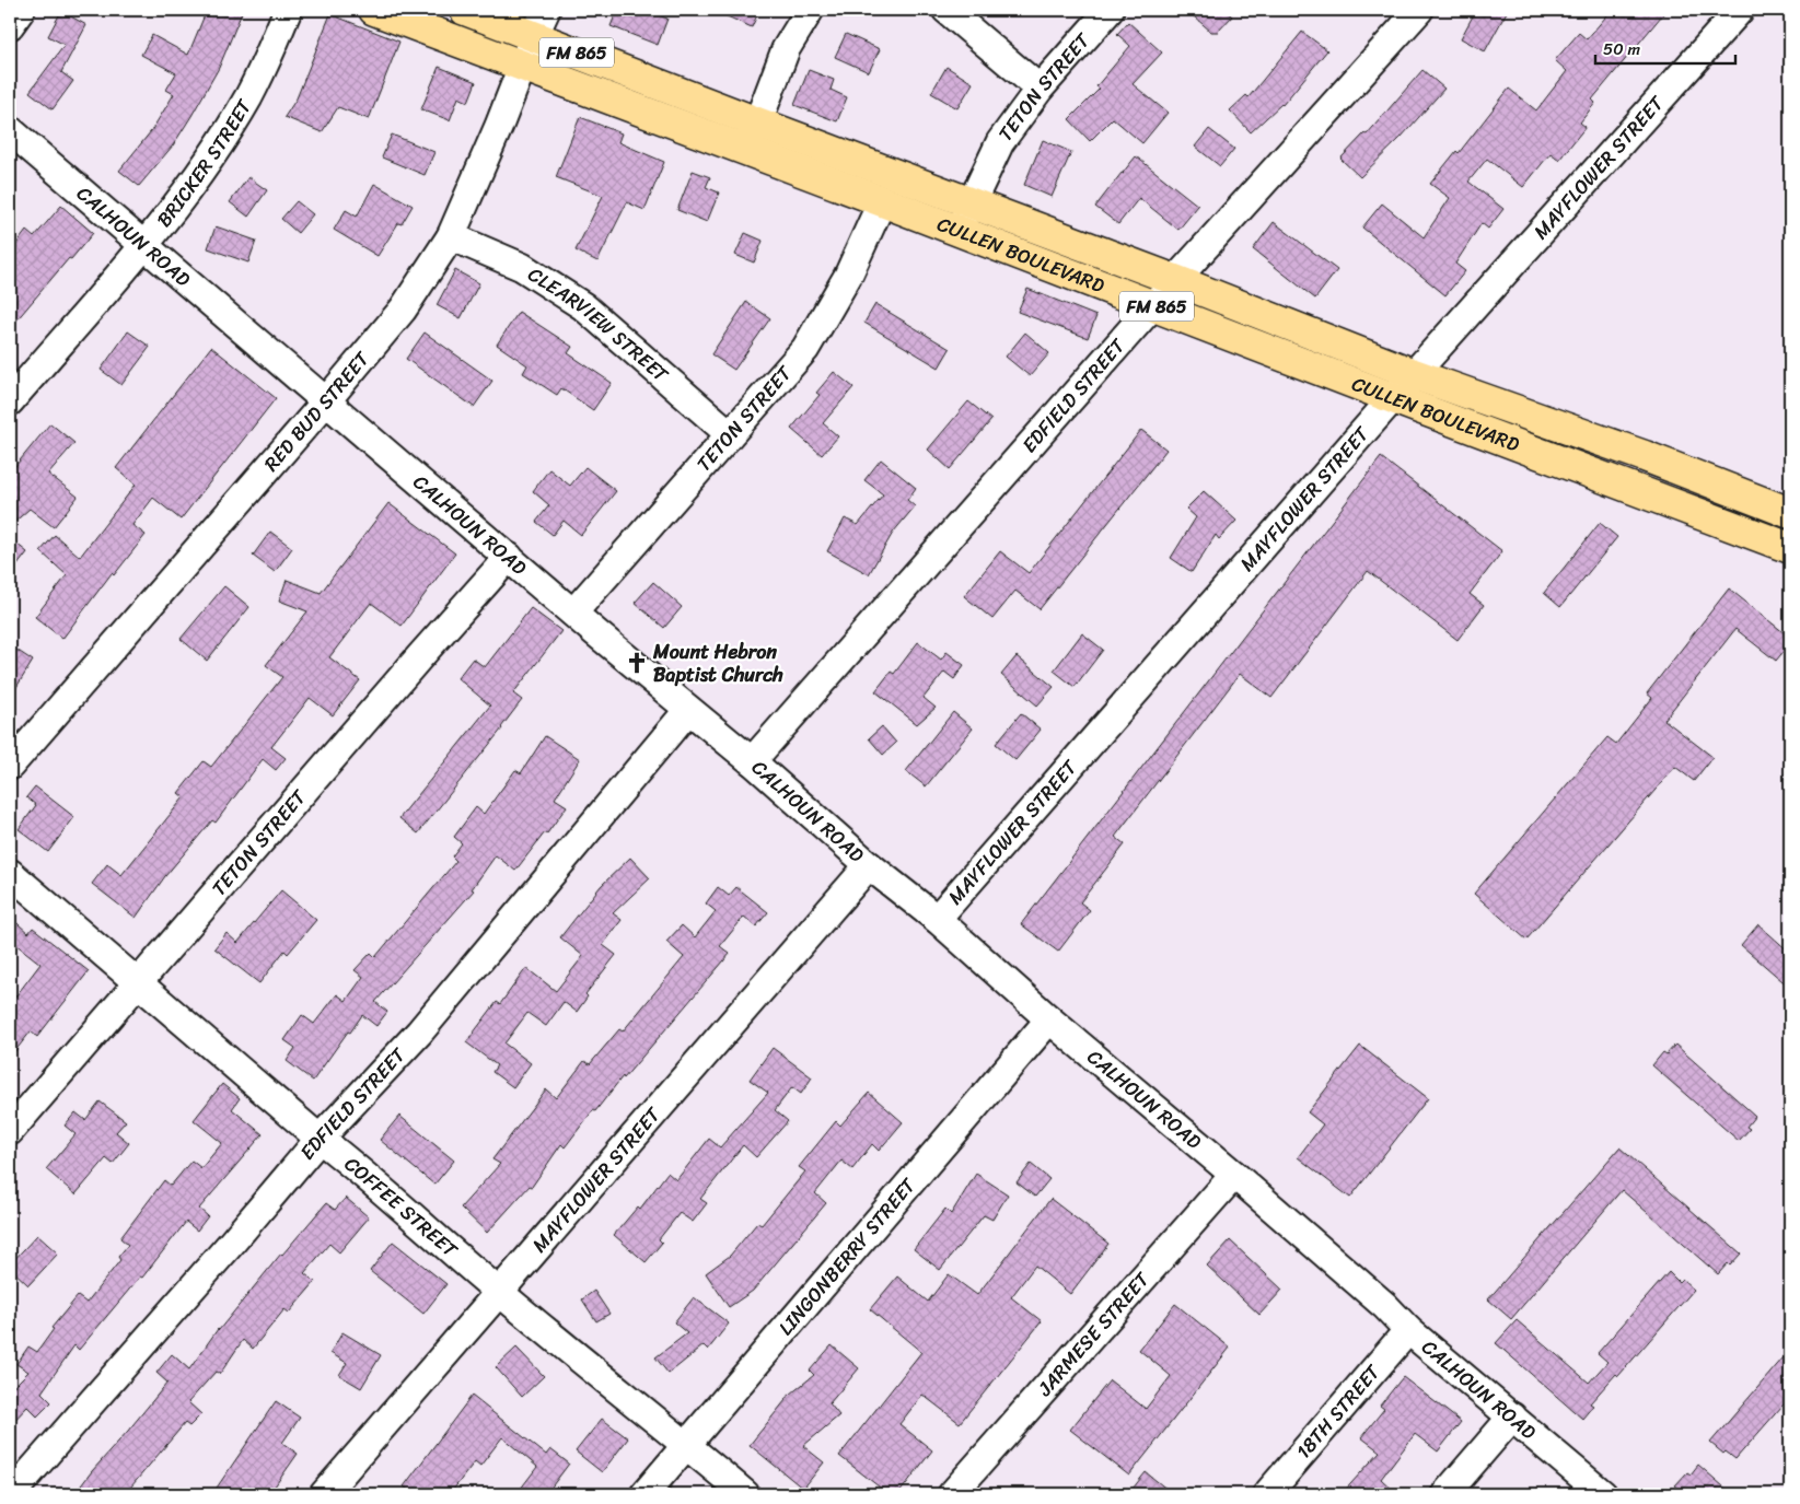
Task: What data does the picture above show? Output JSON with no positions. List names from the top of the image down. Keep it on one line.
{"streets":{"main road":["FM 865","CULLEN BOULEVARD"],"street":["TETON STREET","BRICKER STREET","MAYFLOWER STREET","CALHOUN ROAD","CLEARVIEW STREET","EDFIELD STREET","RED BUD STREET","COFFEE STREET","LINGONBERRY STREET","JARMESE STREET","18TH STREET"]},"crossings":[["TETON STREET","CALHOUN ROAD"],["TETON STREET","CULLEN BOULEVARD"],["TETON STREET","CLEARVIEW STREET"],["TETON STREET","COFFEE STREET"],["BRICKER STREET","CALHOUN ROAD"],["MAYFLOWER STREET","CALHOUN ROAD"],["MAYFLOWER STREET","CULLEN BOULEVARD"],["MAYFLOWER STREET","COFFEE STREET"],["CALHOUN ROAD","EDFIELD STREET"],["CALHOUN ROAD","RED BUD STREET"],["CALHOUN ROAD","LINGONBERRY STREET"],["CALHOUN ROAD","JARMESE STREET"],["CALHOUN ROAD","18TH STREET"],["CULLEN BOULEVARD","EDFIELD STREET"],["CULLEN BOULEVARD","RED BUD STREET"],["CLEARVIEW STREET","RED BUD STREET"],["EDFIELD STREET","COFFEE STREET"],["COFFEE STREET","LINGONBERRY STREET"]],"places":{"church":["Mount Hebron Baptist Church"]},"scale_bar":"50 m"}
